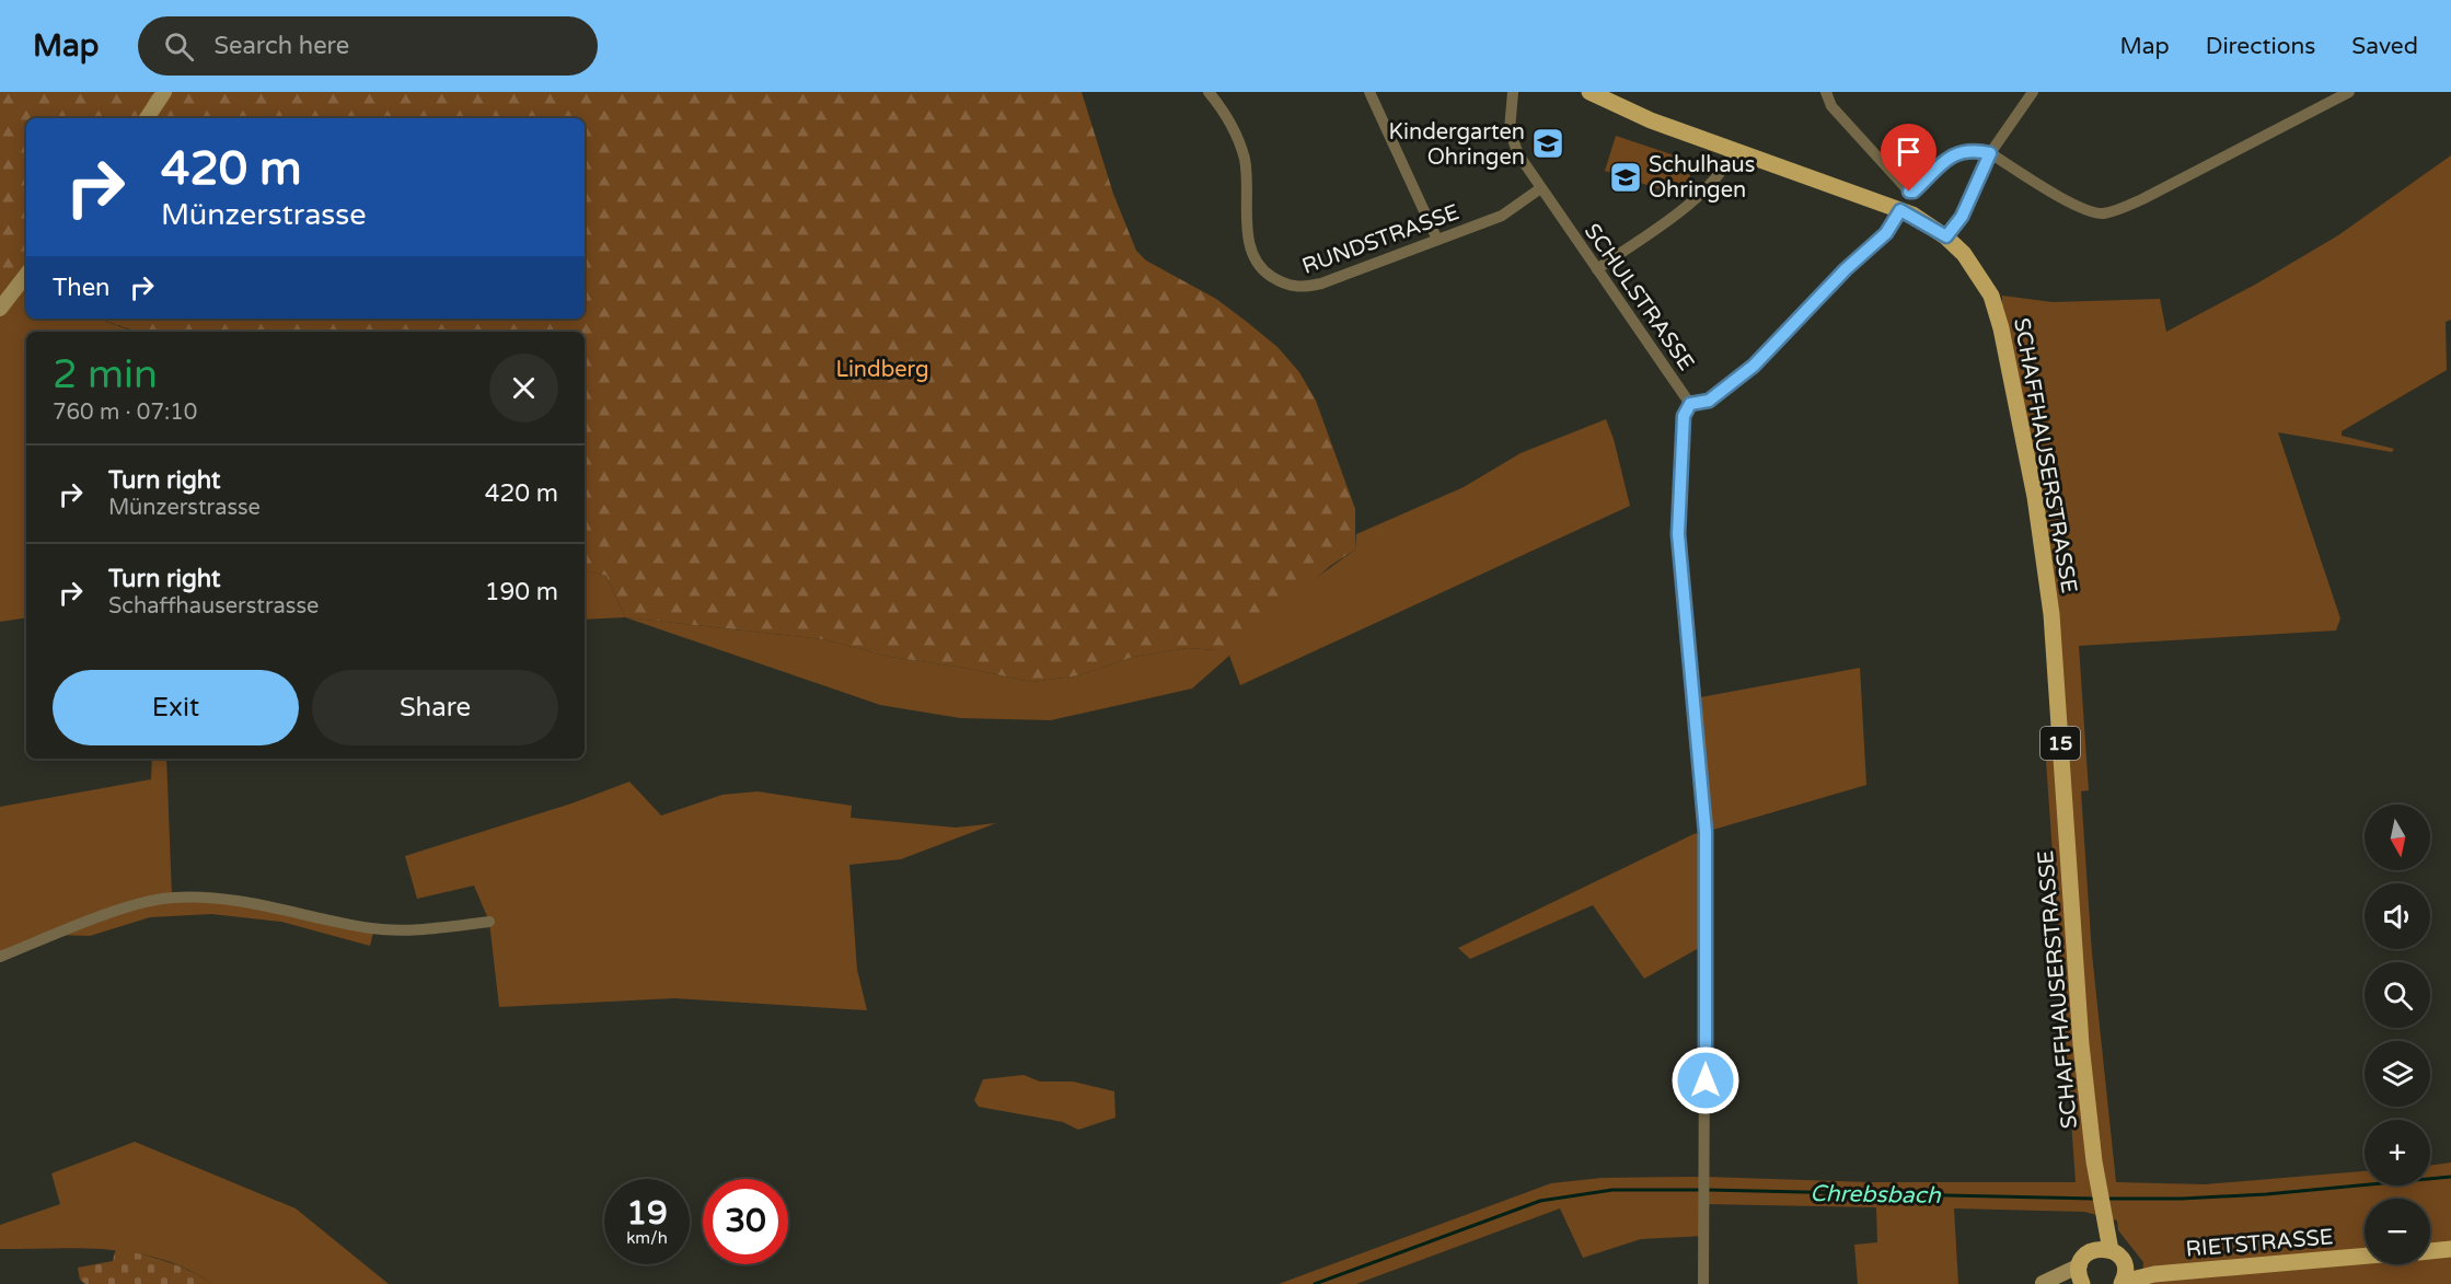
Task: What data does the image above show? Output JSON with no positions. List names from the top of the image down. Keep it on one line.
{"streets":{"main road":["SCHAFFHAUSERSTRASSE","15","RIETSTRASSE"],"street":["RUNDSTRASSE","SCHULSTRASSE"]},"crossings":[["RUNDSTRASSE","SCHULSTRASSE"]],"water":["Chrebsbach"],"parks":["Lindberg"],"places":{"school or university":["Kindergarten Ohringen","Schulhaus Ohringen"]},"north":"bottom","page":{"header":"Map","search":"Search here","nav":["Map","Directions","Saved"],"turn":["420 m","Münzerstrasse"],"then":"Then","heading":["2 min","760 m · 07:10"],"list":[{"name":"Turn right","note":"Münzerstrasse","value":"420 m"},{"name":"Turn right","note":"Schaffhauserstrasse","value":"190 m"}],"buttons":["Exit","Share"],"map_buttons":["+","−"],"speed":"19 km/h","limit":"30"}}
